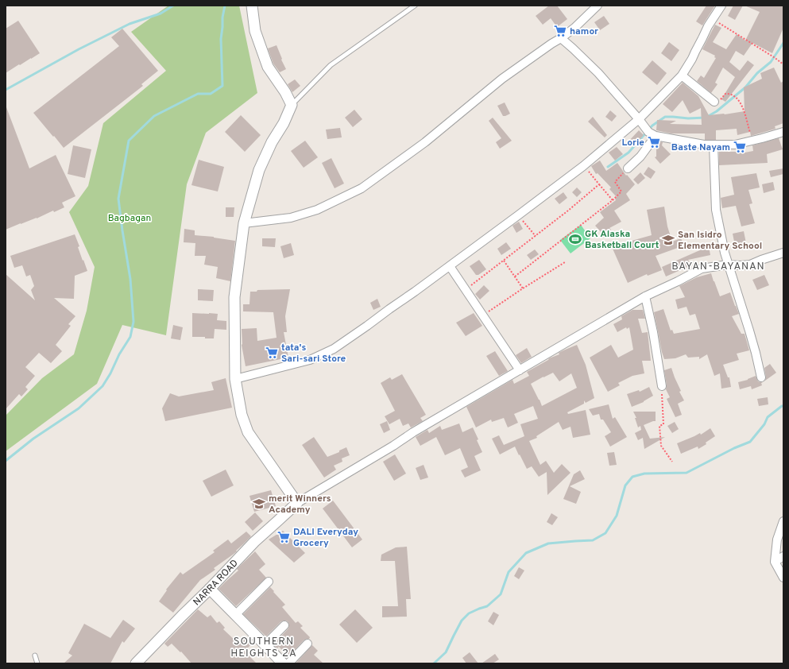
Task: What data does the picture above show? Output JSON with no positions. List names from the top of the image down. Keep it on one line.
{"streets":{"street":["NARRA ROAD"]},"districts":["BAYAN-BAYANAN","SOUTHERN HEIGHTS 2A"],"parks":["Bagbagan"],"places":{"supermarket":["hamor","Lorie","Baste Nayam","tata's Sari-sari Store","DALI Everyday Grocery"],"sports":["GK Alaska Basketball Court"],"school or university":["San Isidro Elementary School","merit Winners Academy"]}}
